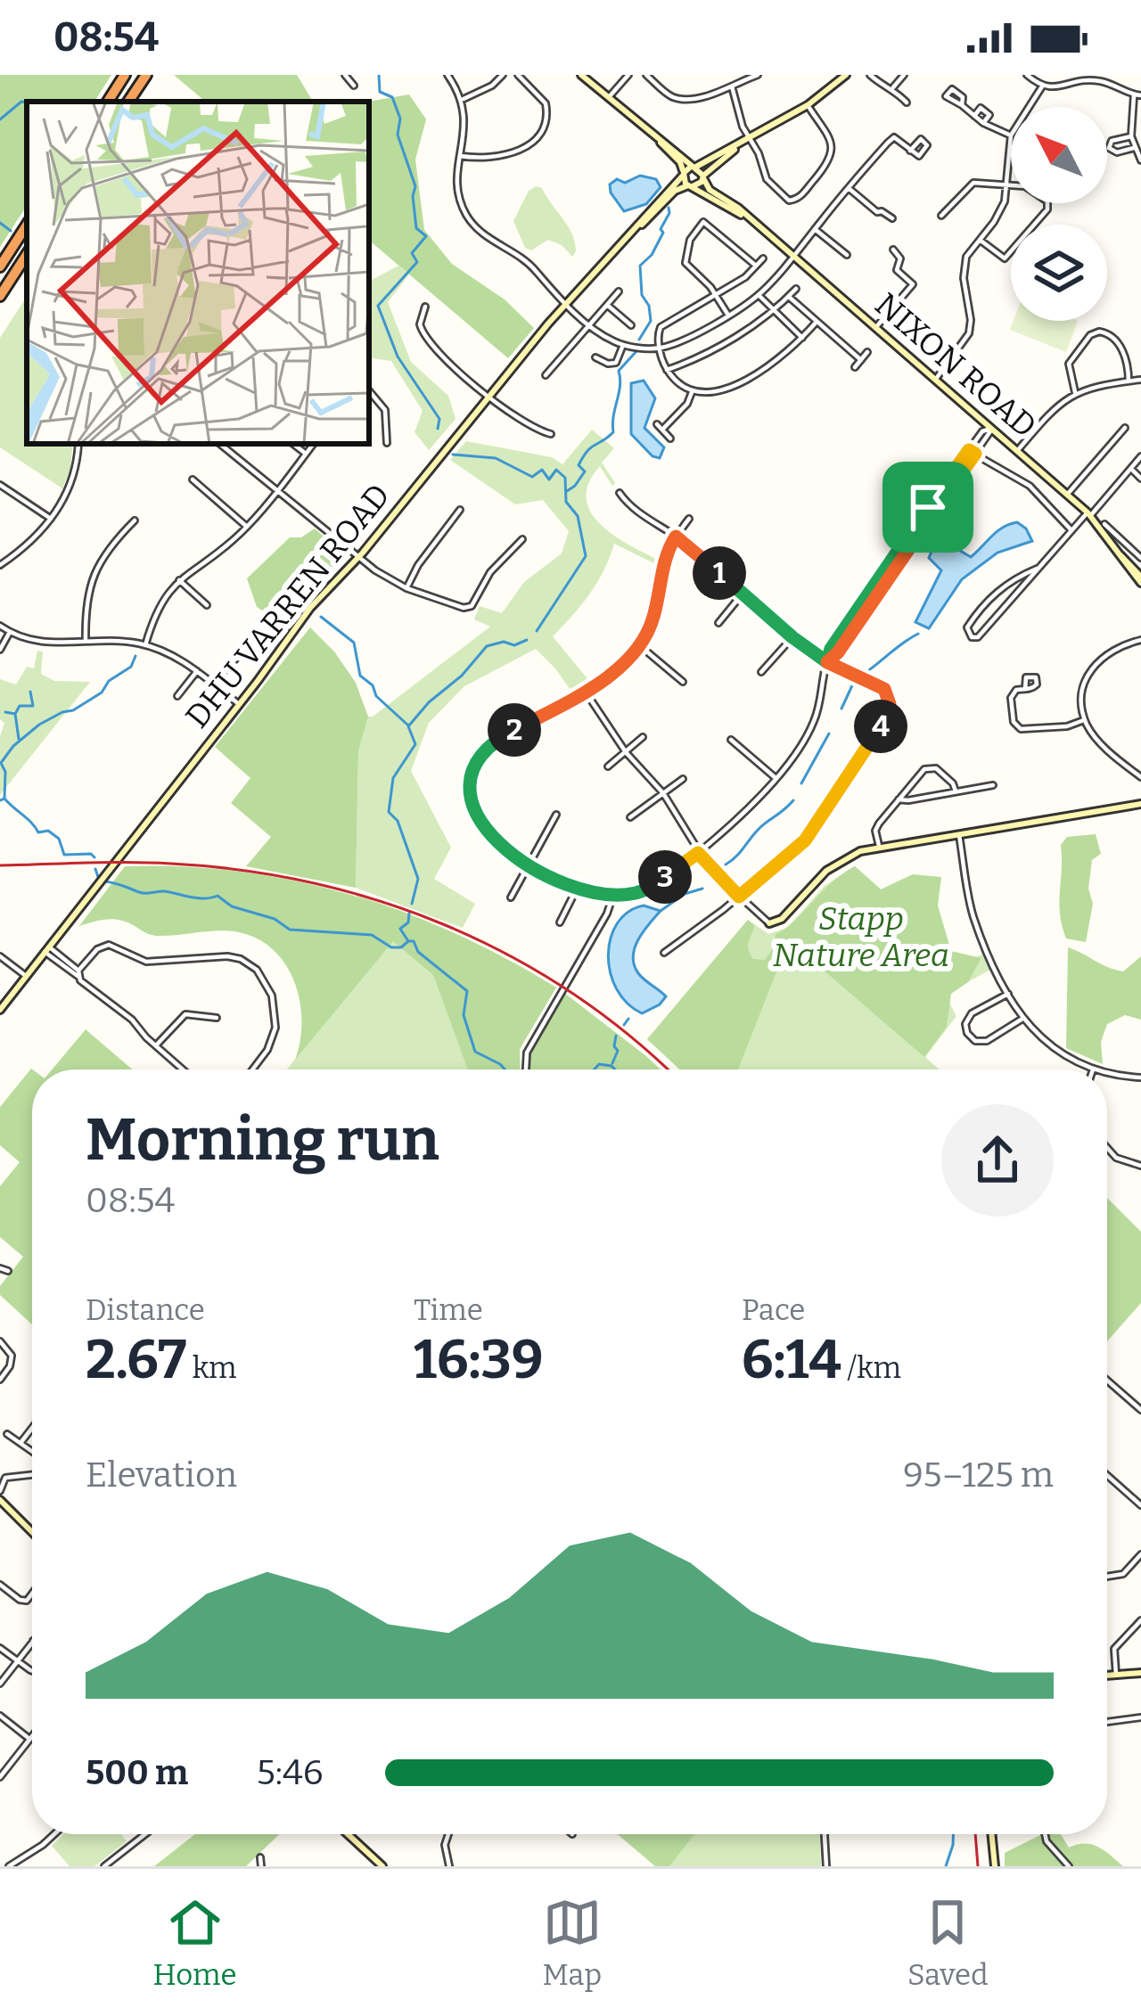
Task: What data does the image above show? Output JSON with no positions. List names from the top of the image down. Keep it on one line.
{"streets":{"main road":["NIXON ROAD","DHU VARREN ROAD"]},"crossings":[["NIXON ROAD","DHU VARREN ROAD"]],"parks":["Stapp Nature Area"],"north":"top left","page":{"status":"08:54","pins":["1","4","2","3"],"heading":["Morning run","08:54"],"stats":[["Distance","2.67 km"],["Time","16:39"],["Pace","6:14 /km"]],"chart":["Elevation","95–125 m"],"list":[{"name":"500 m","note":"5:46"}],"tabs":["Home","Map","Saved"]}}
